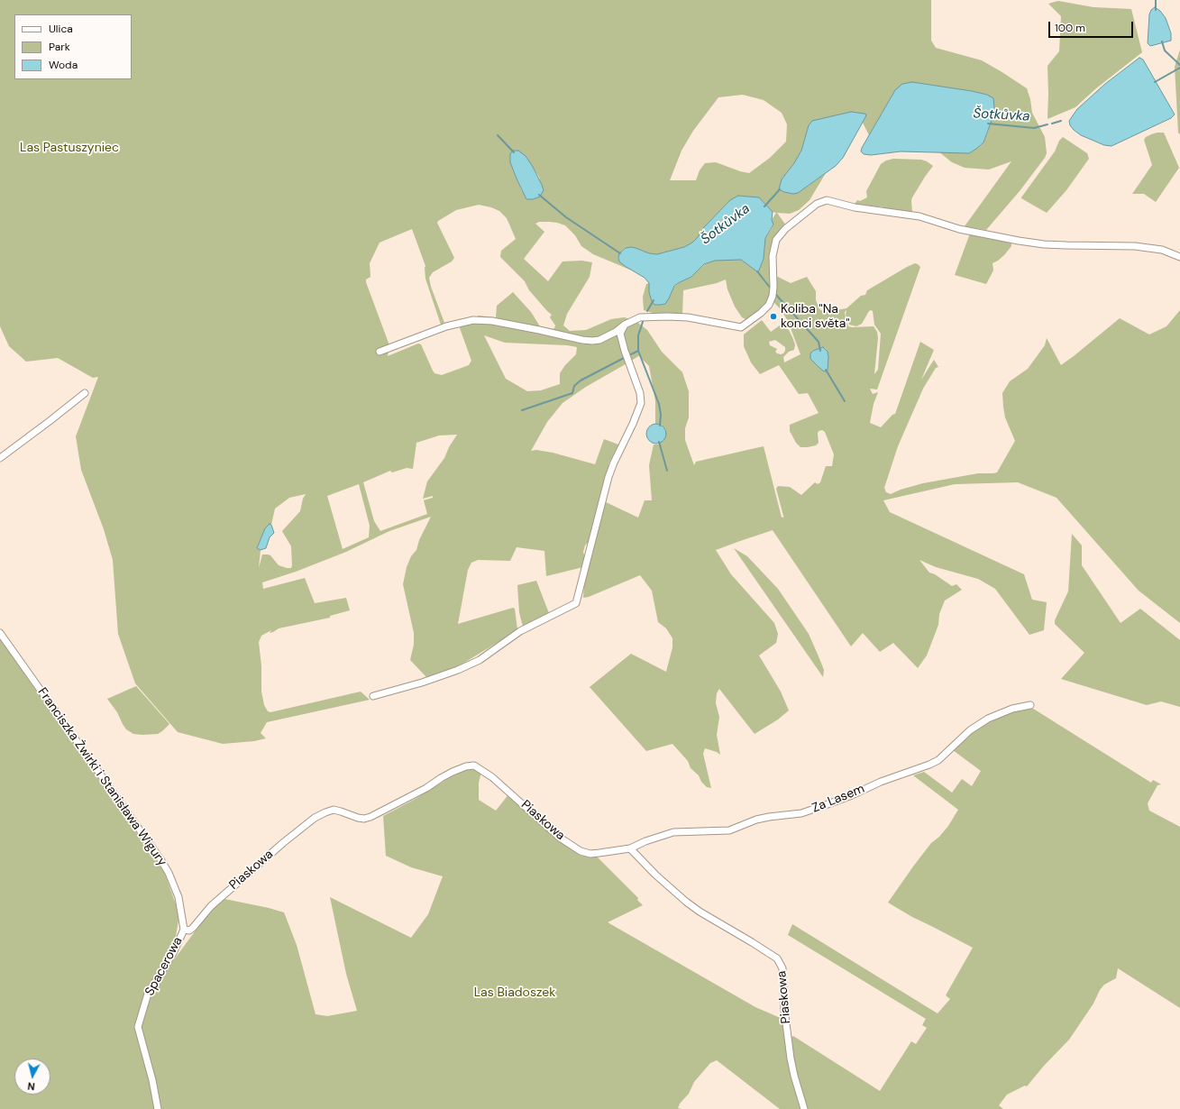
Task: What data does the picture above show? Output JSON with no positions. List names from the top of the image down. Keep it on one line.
{"streets":{"street":["Franciszka Żwirki i Stanisława Wigury","Za Lasem","Piaskowa","Spacerowa"]},"crossings":[["Franciszka Żwirki i Stanisława Wigury","Piaskowa"],["Franciszka Żwirki i Stanisława Wigury","Spacerowa"],["Za Lasem","Piaskowa"],["Piaskowa","Spacerowa"]],"water":["Šotkůvka"],"parks":["Las Pastuszyniec","Las Biadoszek"],"places":["Koliba \"Na konci světa\""],"legend":["Ulica","Park","Woda"],"scale_bar":"100 m","north":"bottom"}
